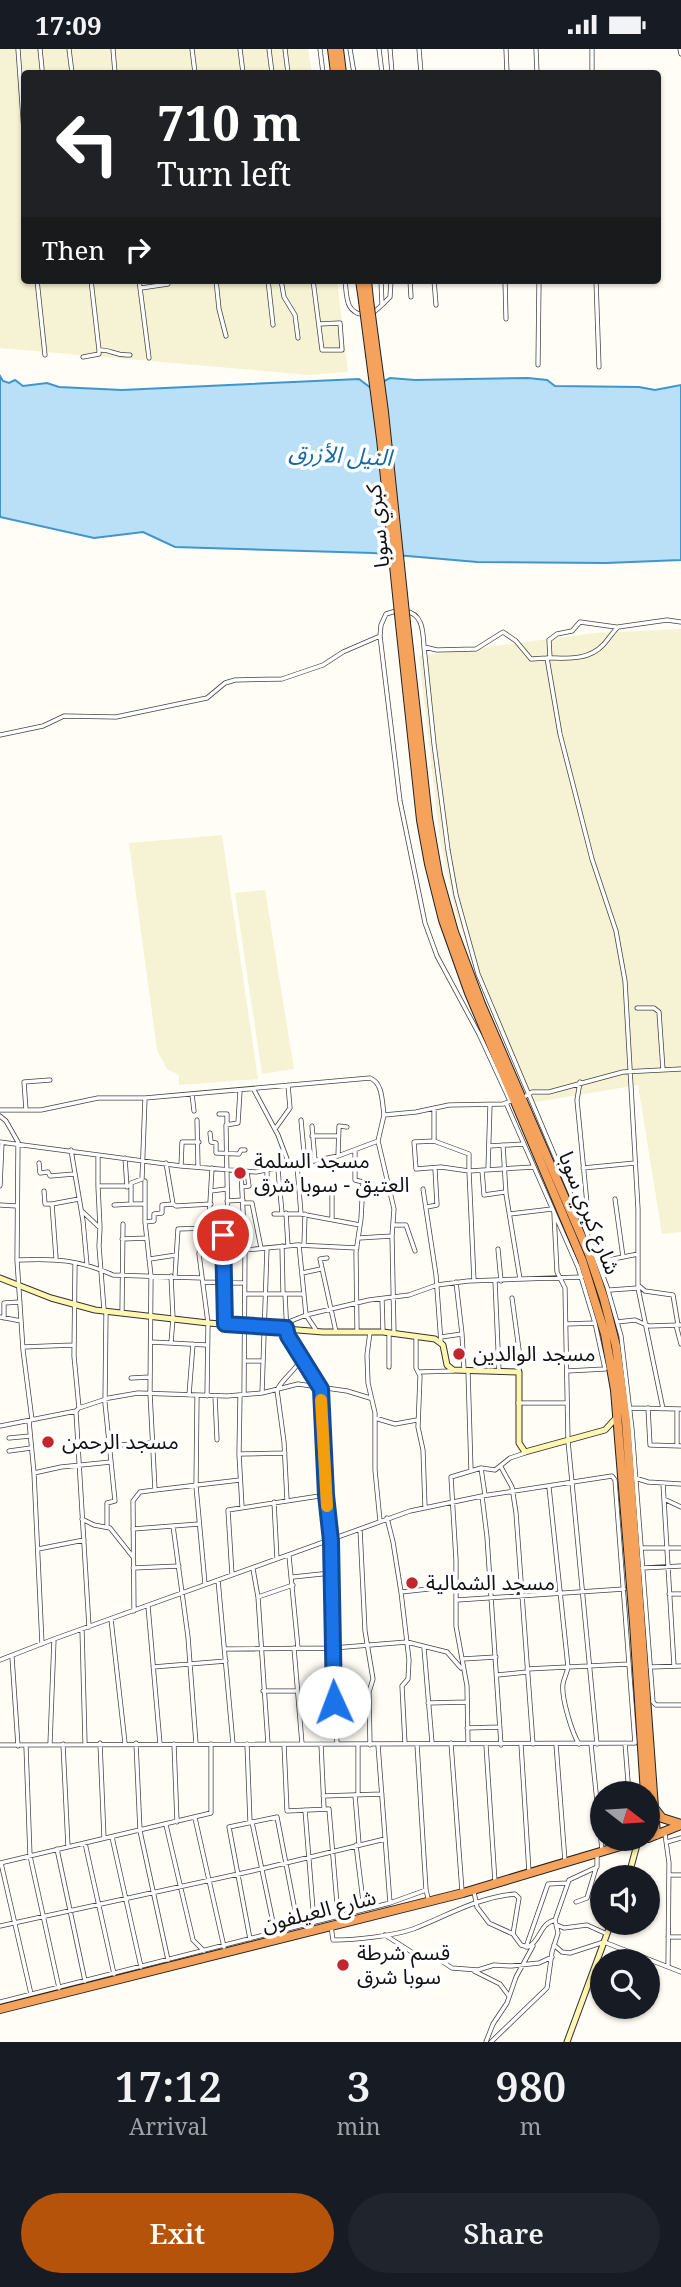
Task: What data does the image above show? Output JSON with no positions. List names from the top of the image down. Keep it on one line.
{"streets":{"highway":["كبري سوبا","شارع كبري سوبا","شارع العيلفون"]},"crossings":[["كبري سوبا","شارع كبري سوبا"]],"water":["النيل الأزرق"],"places":["مسجد السلمة العتيق - سوبا شرق","مسجد الوالدين","مسجد الرحمن","مسجد الشمالية","قسم شرطة سوبا شرق"],"north":"right","page":{"status":"17:09","turn":["710 m","Turn left"],"then":"Then","eta":["17:12","Arrival","3","min","980","m"],"buttons":["Exit","Share"]}}
